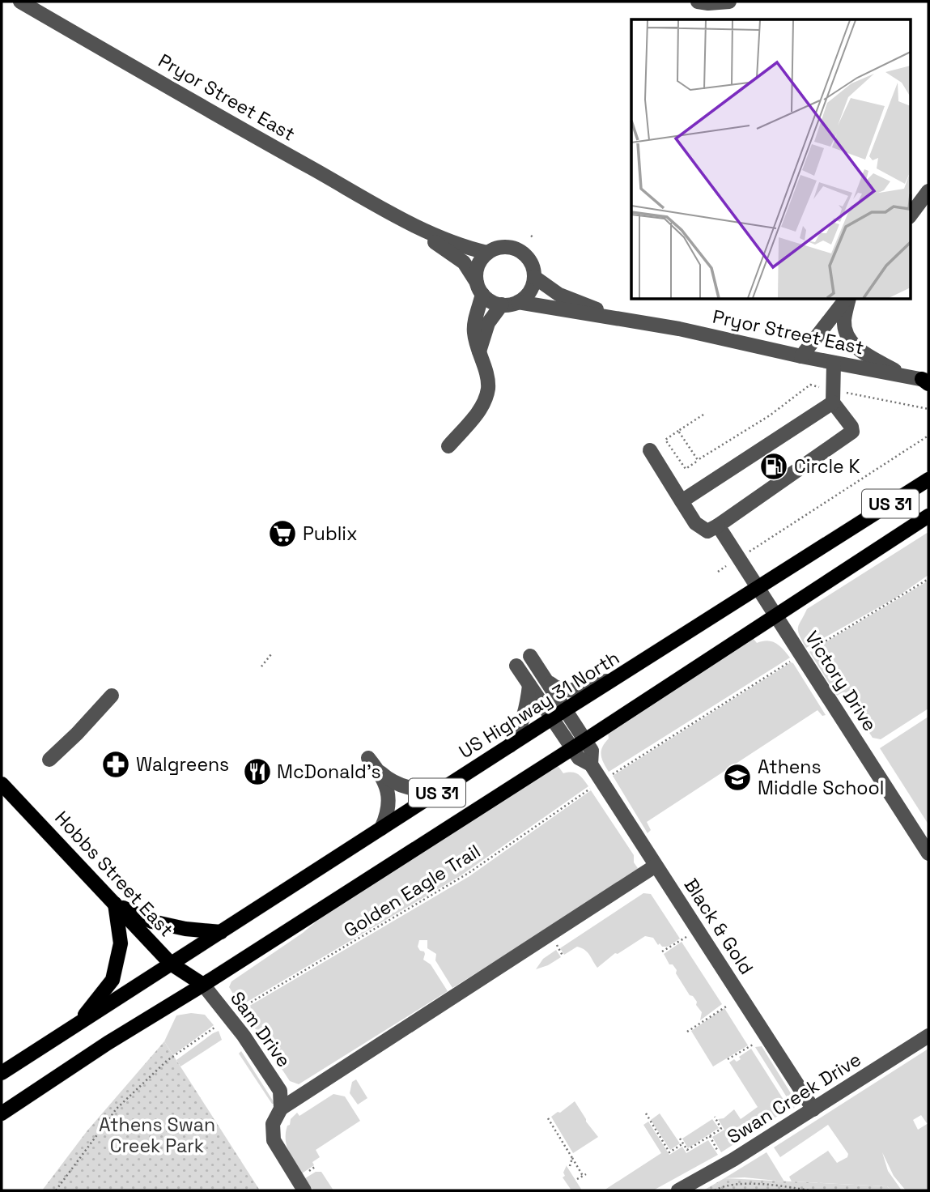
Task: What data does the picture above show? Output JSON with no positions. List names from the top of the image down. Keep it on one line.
{"streets":{"main road":["US 31","US Highway 31 North","Hobbs Street East"],"street":["Pryor Street East","Victory Drive","Black & Gold","Sam Drive","Swan Creek Drive"],"path":["Golden Eagle Trail"]},"crossings":[["US 31","Victory Drive"],["US 31","US Highway 31 North"],["US 31","Hobbs Street East"],["US 31","Black & Gold"],["US 31","Sam Drive"],["Victory Drive","US Highway 31 North"],["US Highway 31 North","Hobbs Street East"],["US Highway 31 North","Black & Gold"],["Hobbs Street East","Sam Drive"],["Black & Gold","Swan Creek Drive"]],"parks":["Athens Swan Creek Park"],"places":{"fuel station":["Circle K"],"supermarket":["Publix"],"pharmacy":["Walgreens"],"restaurant":["McDonald's"],"school or university":["Athens Middle School"]}}
